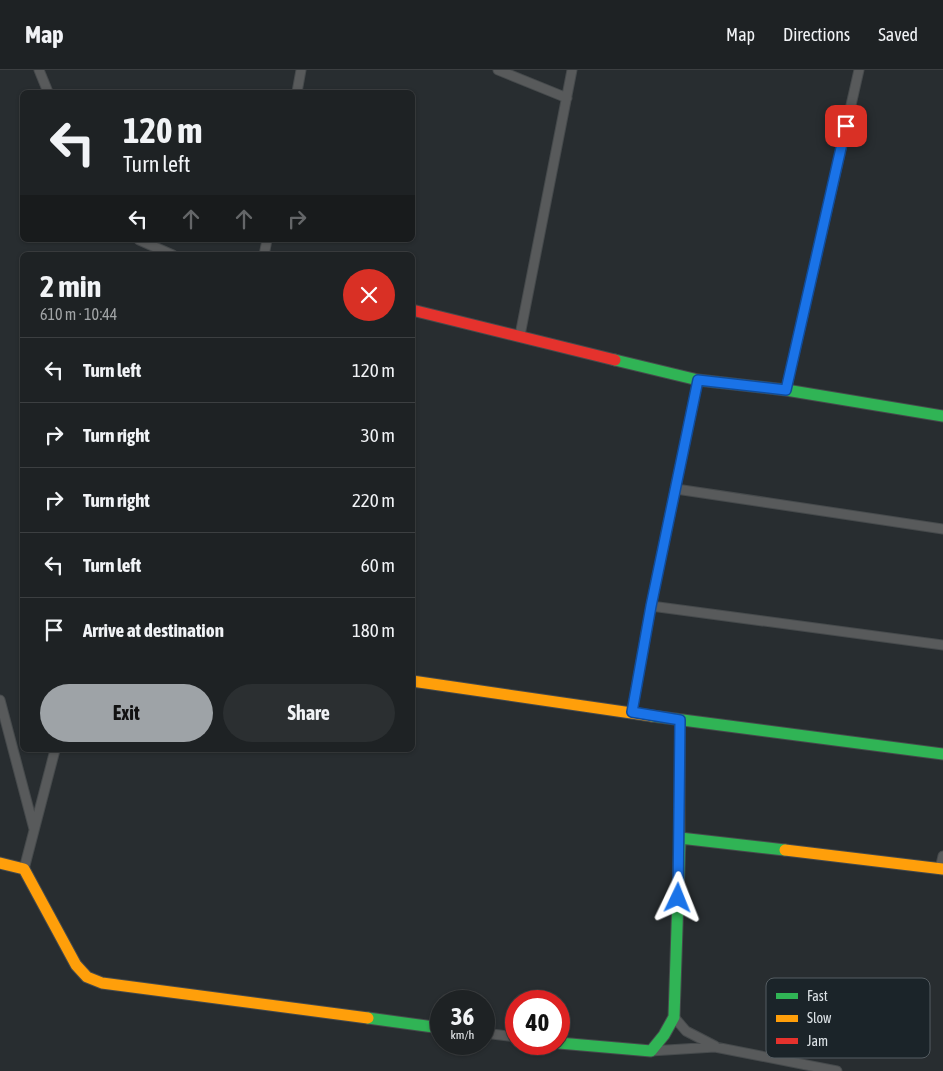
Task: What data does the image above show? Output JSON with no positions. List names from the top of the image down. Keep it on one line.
{"legend":["Fast","Slow","Jam"],"page":{"header":"Map","nav":["Map","Directions","Saved"],"turn":["120 m","Turn left"],"heading":["2 min","610 m · 10:44"],"list":[{"name":"Turn left","value":"120 m"},{"name":"Turn right","value":"30 m"},{"name":"Turn right","value":"220 m"},{"name":"Turn left","value":"60 m"},{"name":"Arrive at destination","value":"180 m"}],"buttons":["Exit","Share"],"speed":"36 km/h","limit":"40"}}
